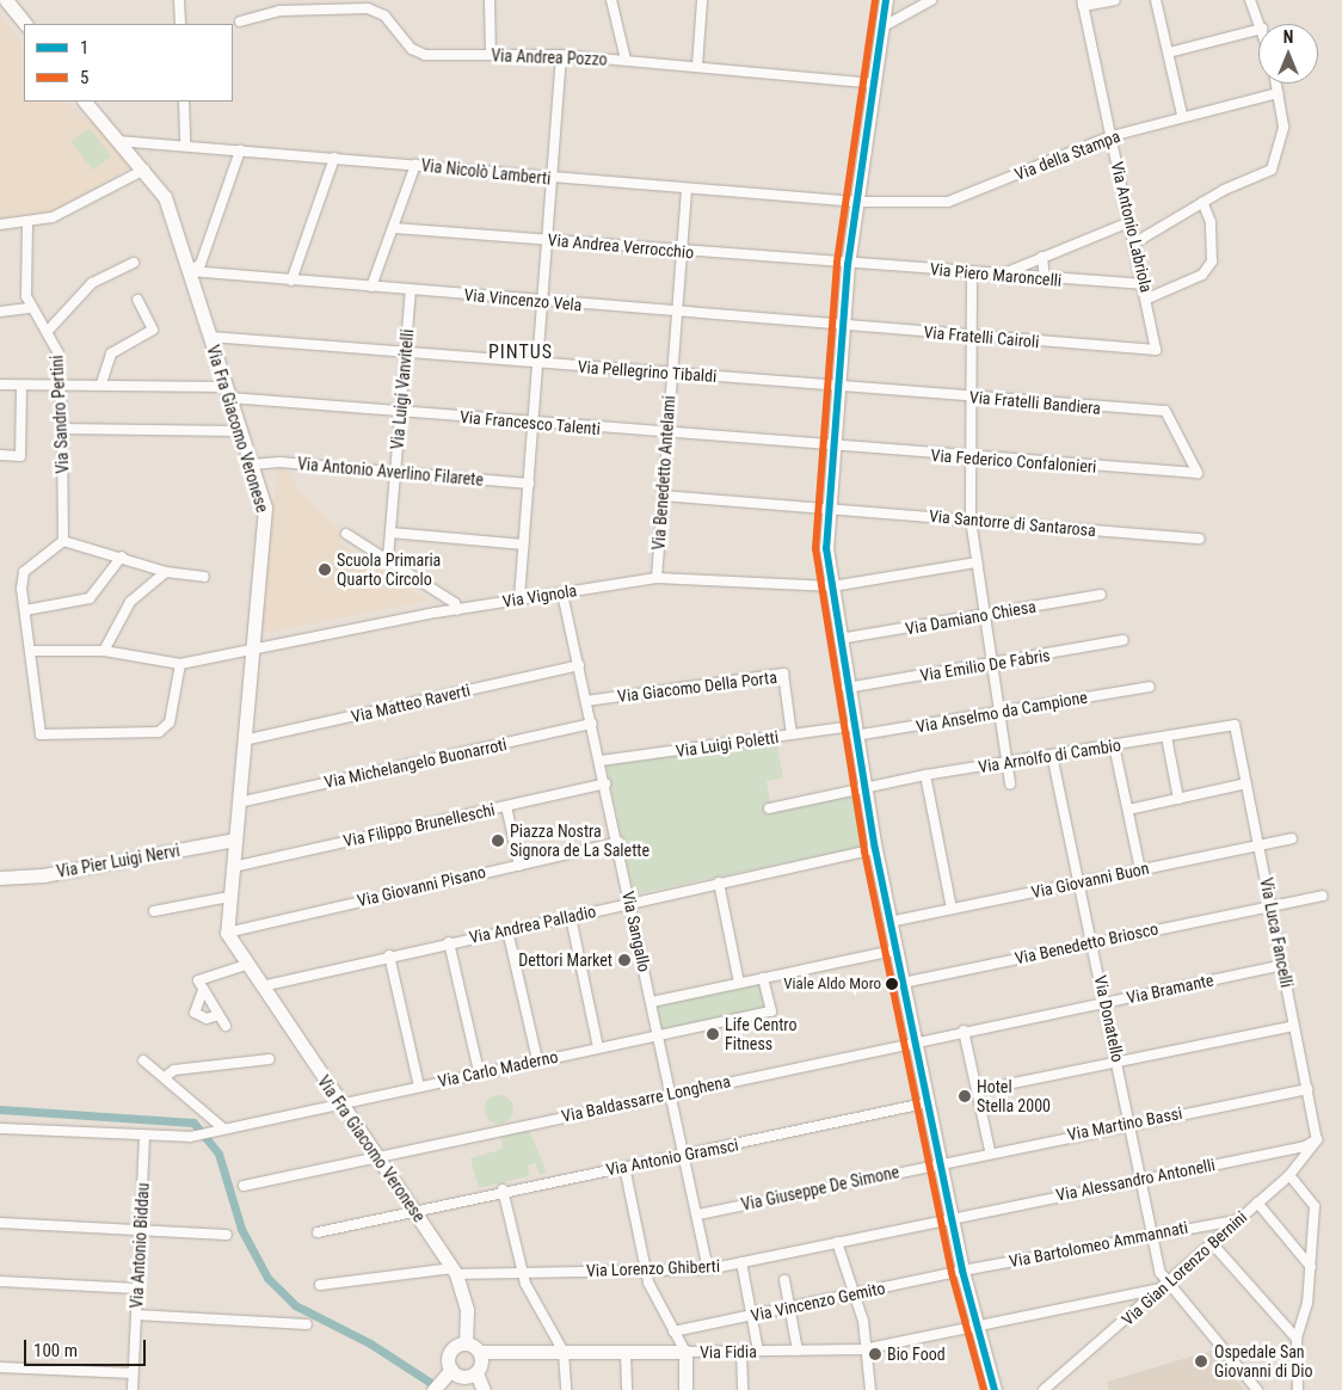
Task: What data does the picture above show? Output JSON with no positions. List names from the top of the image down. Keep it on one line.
{"streets":{"street":["Via Andrea Pozzo","Via della Stampa","Via Nicolò Lamberti","Via Antonio Labriola","Via Andrea Verrocchio","Via Piero Maroncelli","Via Vincenzo Vela","Via Fratelli Cairoli","Via Pellegrino Tibaldi","Via Luigi Vanvitelli","Via Fratelli Bandiera","Via Sandro Pertini","Via Francesco Talenti","Via Fra Giacomo Veronese","Via Federico Confalonieri","Via Antonio Averlino Filarete","Via Benedetto Antelami","Via Santorre di Santarosa","Via Vignola","Via Damiano Chiesa","Via Emilio De Fabris","Via Giacomo Della Porta","Via Matteo Raverti","Via Anselmo da Campione","Via Luigi Poletti","Via Arnolfo di Cambio","Via Michelangelo Buonarroti","Via Filippo Brunelleschi","Via Pier Luigi Nervi","Via Giovanni Buon","Via Giovanni Pisano","Via Andrea Palladio","Via Sangallo","Via Luca Fancelli","Via Benedetto Briosco","Via Bramante","Via Donatello","Via Carlo Maderno","Via Baldassarre Longhena","Via Martino Bassi","Via Antonio Gramsci","Via Alessandro Antonelli","Via Giuseppe De Simone","Via Bartolomeo Ammannati","Via Antonio Biddau","Via Lorenzo Ghiberti","Via Gian Lorenzo Bernini","Via Vincenzo Gemito","Via Fidia"]},"crossings":[["Via della Stampa","Via Nicolò Lamberti"],["Via della Stampa","Via Antonio Labriola"],["Via Nicolò Lamberti","Via Fra Giacomo Veronese"],["Via Nicolò Lamberti","Via Benedetto Antelami"],["Via Antonio Labriola","Via Piero Maroncelli"],["Via Antonio Labriola","Via Fratelli Cairoli"],["Via Andrea Verrocchio","Via Piero Maroncelli"],["Via Andrea Verrocchio","Via Benedetto Antelami"],["Via Vincenzo Vela","Via Fratelli Cairoli"],["Via Vincenzo Vela","Via Luigi Vanvitelli"],["Via Vincenzo Vela","Via Fra Giacomo Veronese"],["Via Vincenzo Vela","Via Benedetto Antelami"],["Via Pellegrino Tibaldi","Via Luigi Vanvitelli"],["Via Pellegrino Tibaldi","Via Fratelli Bandiera"],["Via Pellegrino Tibaldi","Via Fra Giacomo Veronese"],["Via Pellegrino Tibaldi","Via Benedetto Antelami"],["Via Luigi Vanvitelli","Via Francesco Talenti"],["Via Luigi Vanvitelli","Via Antonio Averlino Filarete"],["Via Fratelli Bandiera","Via Federico Confalonieri"],["Via Sandro Pertini","Via Francesco Talenti"],["Via Francesco Talenti","Via Fra Giacomo Veronese"],["Via Francesco Talenti","Via Federico Confalonieri"],["Via Francesco Talenti","Via Benedetto Antelami"],["Via Fra Giacomo Veronese","Via Antonio Averlino Filarete"],["Via Fra Giacomo Veronese","Via Vignola"],["Via Fra Giacomo Veronese","Via Matteo Raverti"],["Via Fra Giacomo Veronese","Via Michelangelo Buonarroti"],["Via Fra Giacomo Veronese","Via Filippo Brunelleschi"],["Via Fra Giacomo Veronese","Via Pier Luigi Nervi"],["Via Fra Giacomo Veronese","Via Giovanni Pisano"],["Via Fra Giacomo Veronese","Via Andrea Palladio"],["Via Fra Giacomo Veronese","Via Carlo Maderno"],["Via Fra Giacomo Veronese","Via Baldassarre Longhena"],["Via Fra Giacomo Veronese","Via Antonio Gramsci"],["Via Fra Giacomo Veronese","Via Lorenzo Ghiberti"],["Via Fra Giacomo Veronese","Via Fidia"],["Via Benedetto Antelami","Via Santorre di Santarosa"],["Via Benedetto Antelami","Via Vignola"],["Via Vignola","Via Sangallo"],["Via Giacomo Della Porta","Via Luigi Poletti"],["Via Giacomo Della Porta","Via Sangallo"],["Via Matteo Raverti","Via Sangallo"],["Via Anselmo da Campione","Via Luigi Poletti"],["Via Luigi Poletti","Via Sangallo"],["Via Arnolfo di Cambio","Via Luca Fancelli"],["Via Arnolfo di Cambio","Via Donatello"],["Via Michelangelo Buonarroti","Via Sangallo"],["Via Filippo Brunelleschi","Via Sangallo"],["Via Giovanni Buon","Via Luca Fancelli"],["Via Giovanni Buon","Via Donatello"],["Via Giovanni Pisano","Via Sangallo"],["Via Andrea Palladio","Via Sangallo"],["Via Sangallo","Via Carlo Maderno"],["Via Sangallo","Via Baldassarre Longhena"],["Via Sangallo","Via Antonio Gramsci"],["Via Sangallo","Via Giuseppe De Simone"],["Via Sangallo","Via Lorenzo Ghiberti"],["Via Luca Fancelli","Via Benedetto Briosco"],["Via Luca Fancelli","Via Bramante"],["Via Luca Fancelli","Via Martino Bassi"],["Via Luca Fancelli","Via Alessandro Antonelli"],["Via Luca Fancelli","Via Gian Lorenzo Bernini"],["Via Benedetto Briosco","Via Donatello"],["Via Bramante","Via Donatello"],["Via Bramante","Via Baldassarre Longhena"],["Via Donatello","Via Martino Bassi"],["Via Donatello","Via Alessandro Antonelli"],["Via Donatello","Via Bartolomeo Ammannati"],["Via Donatello","Via Gian Lorenzo Bernini"],["Via Donatello","Via Fidia"],["Via Carlo Maderno","Via Antonio Biddau"],["Via Martino Bassi","Via Giuseppe De Simone"],["Via Alessandro Antonelli","Via Lorenzo Ghiberti"],["Via Alessandro Antonelli","Via Gian Lorenzo Bernini"],["Via Bartolomeo Ammannati","Via Gian Lorenzo Bernini"],["Via Bartolomeo Ammannati","Via Vincenzo Gemito"],["Via Gian Lorenzo Bernini","Via Fidia"]],"districts":["PINTUS"],"places":["Scuola Primaria Quarto Circolo","Piazza Nostra Signora de La Salette","Dettori Market","Viale Aldo Moro","Life Centro Fitness","Hotel Stella 2000","Bio Food","Ospedale San Giovanni di Dio"],"lines":["transit line 1","transit line 5"],"legend":["1","5"],"scale_bar":"100 m","north":"top"}
